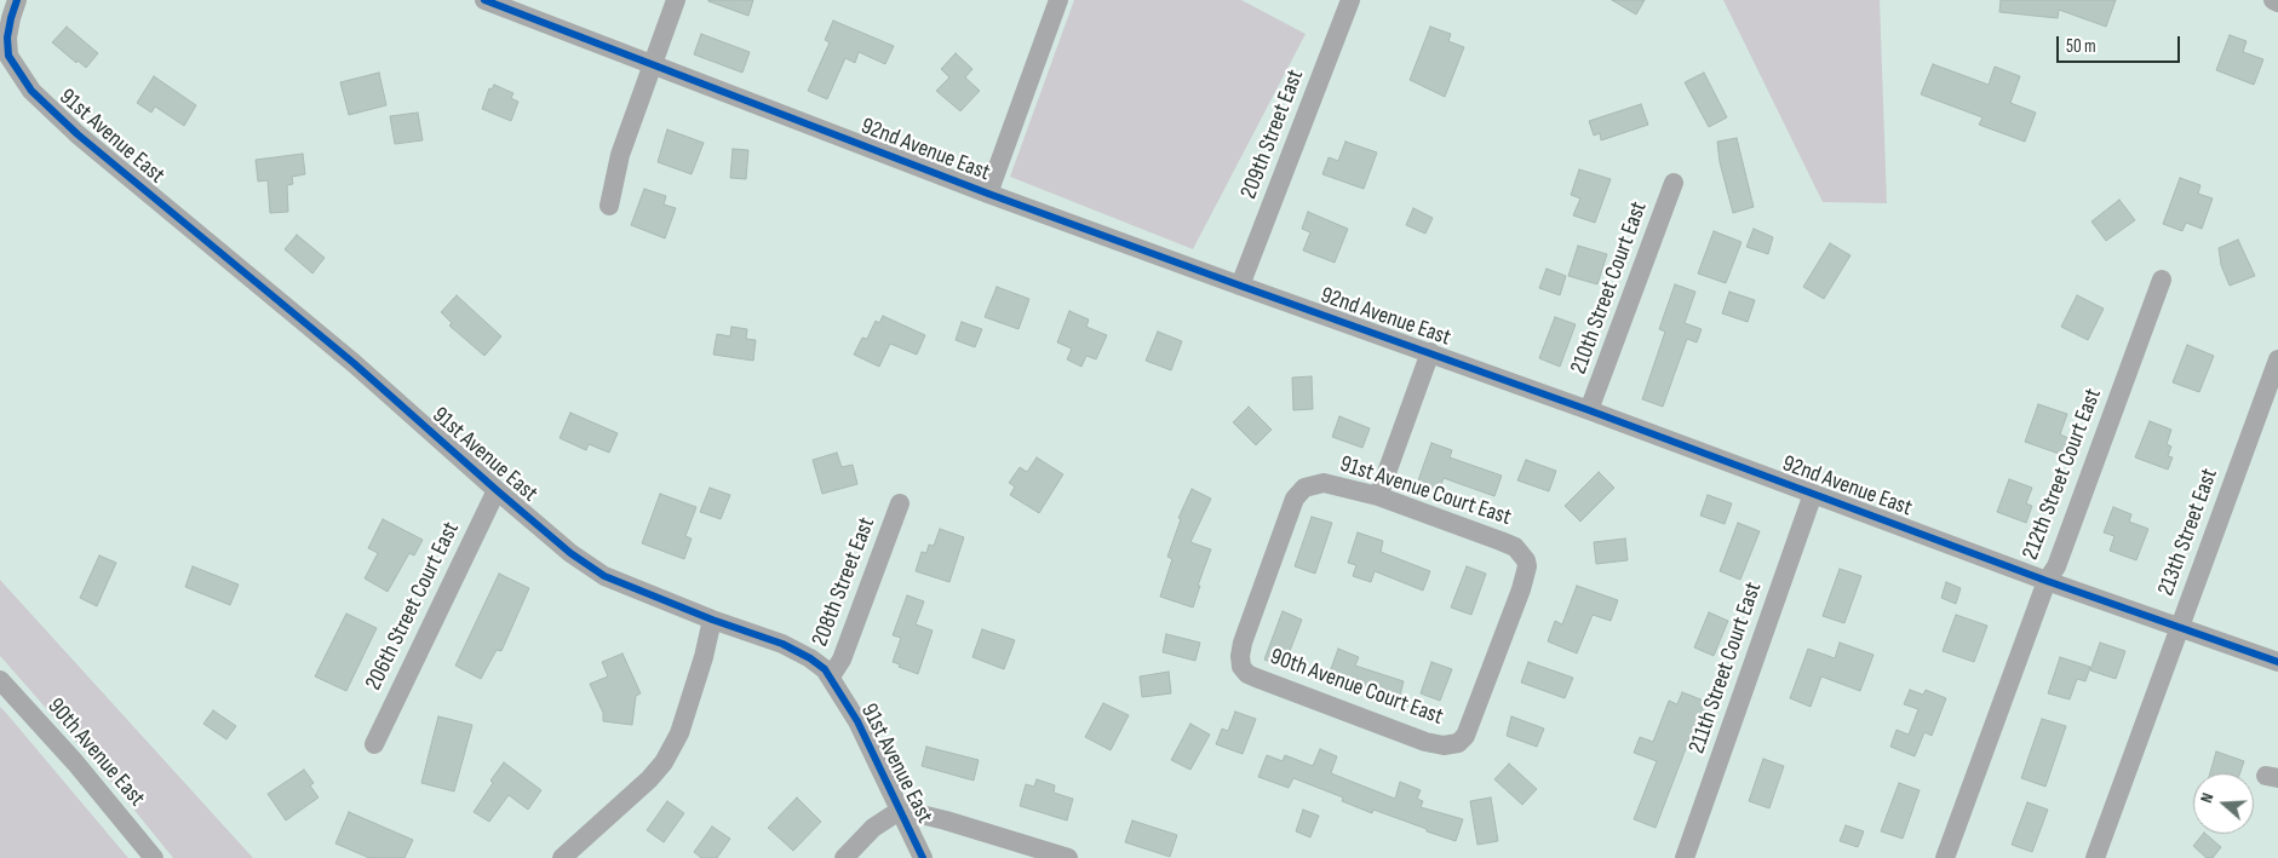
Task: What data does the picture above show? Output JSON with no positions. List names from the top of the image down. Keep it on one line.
{"streets":{"street":["209th Street East","91st Avenue East","92nd Avenue East","210th Street Court East","212th Street Court East","91st Avenue Court East","213th Street East","208th Street East","206th Street Court East","211th Street Court East","90th Avenue Court East","90th Avenue East"]},"crossings":[["209th Street East","92nd Avenue East"],["91st Avenue East","208th Street East"],["91st Avenue East","206th Street Court East"],["92nd Avenue East","210th Street Court East"],["92nd Avenue East","212th Street Court East"],["92nd Avenue East","213th Street East"],["92nd Avenue East","211th Street Court East"],["91st Avenue Court East","90th Avenue Court East"]],"scale_bar":"50 m","north":"left"}
